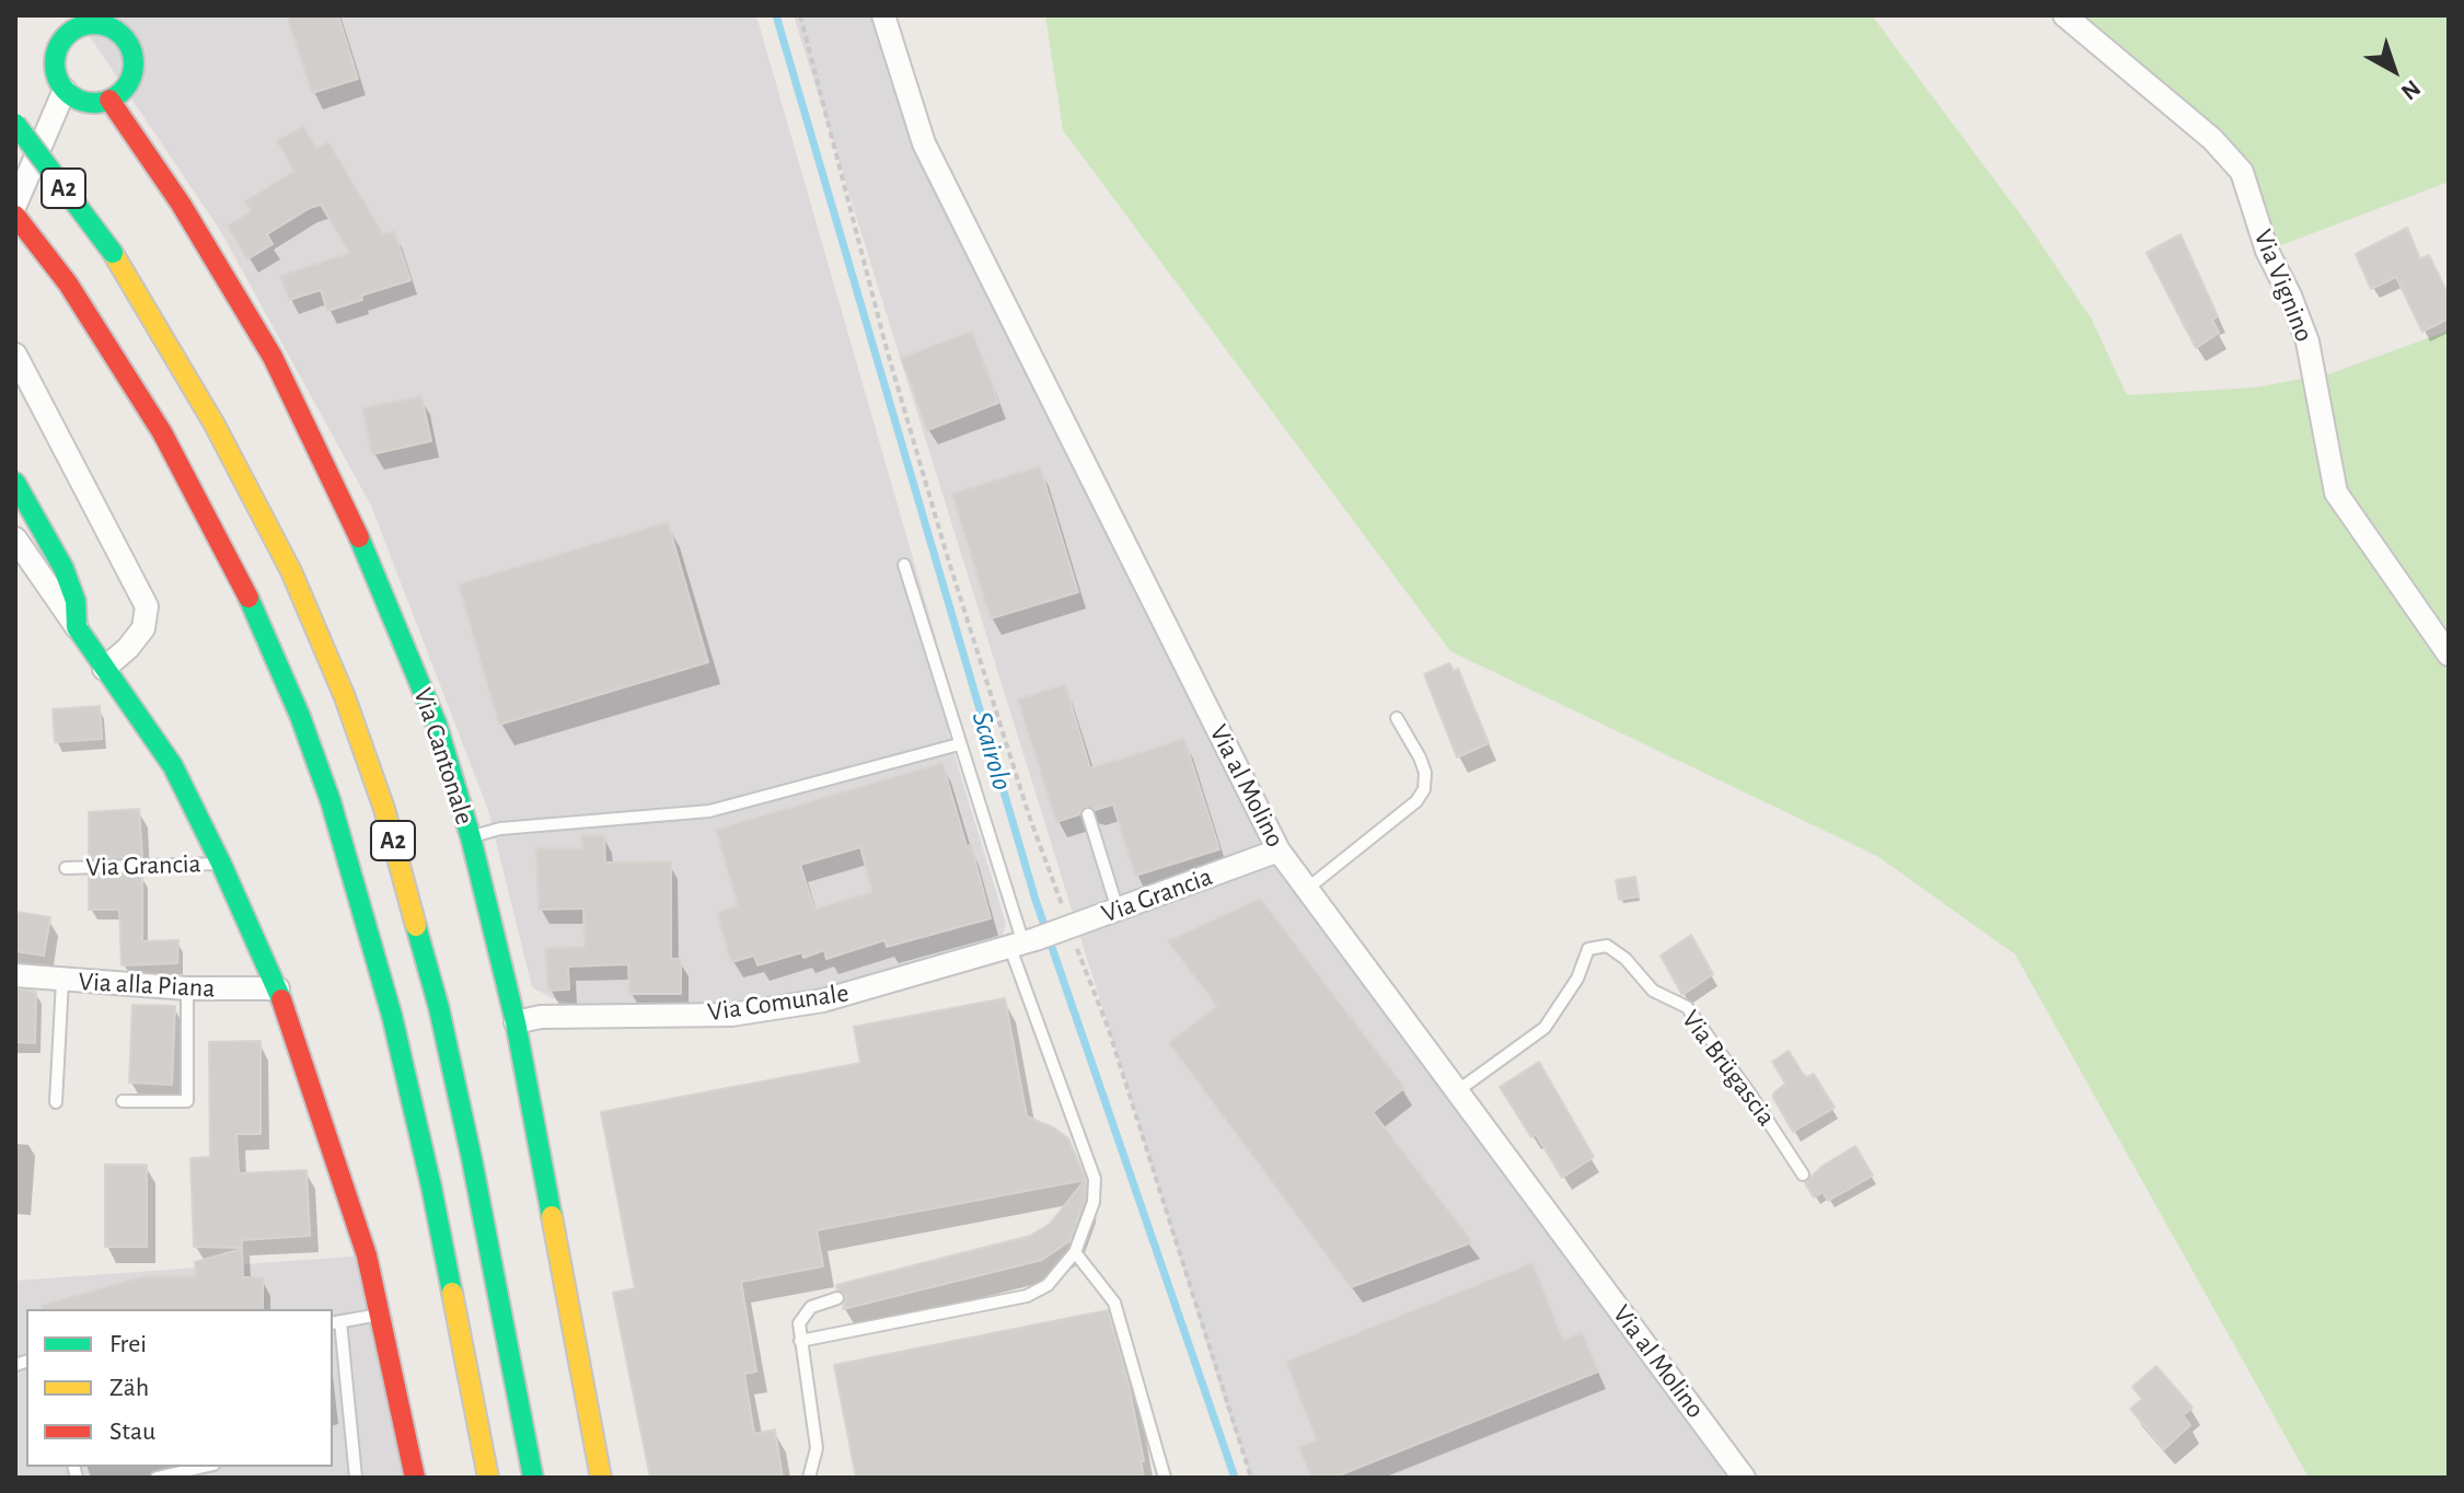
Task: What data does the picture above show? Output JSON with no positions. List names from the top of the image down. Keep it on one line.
{"streets":{"main road":["A2","Via Cantonale"],"street":["Via Vignino","Via al Molino","Via Grancia","Via alla Piana","Via Comunale"],"lane":["Via Brügascia"]},"crossings":[["Via Cantonale","Via Comunale"],["Via al Molino","Via Grancia"],["Via al Molino","Via Brügascia"],["Via Grancia","Via Comunale"]],"water":["Scairolo"],"legend":["Frei","Zäh","Stau"],"north":"bottom right"}
